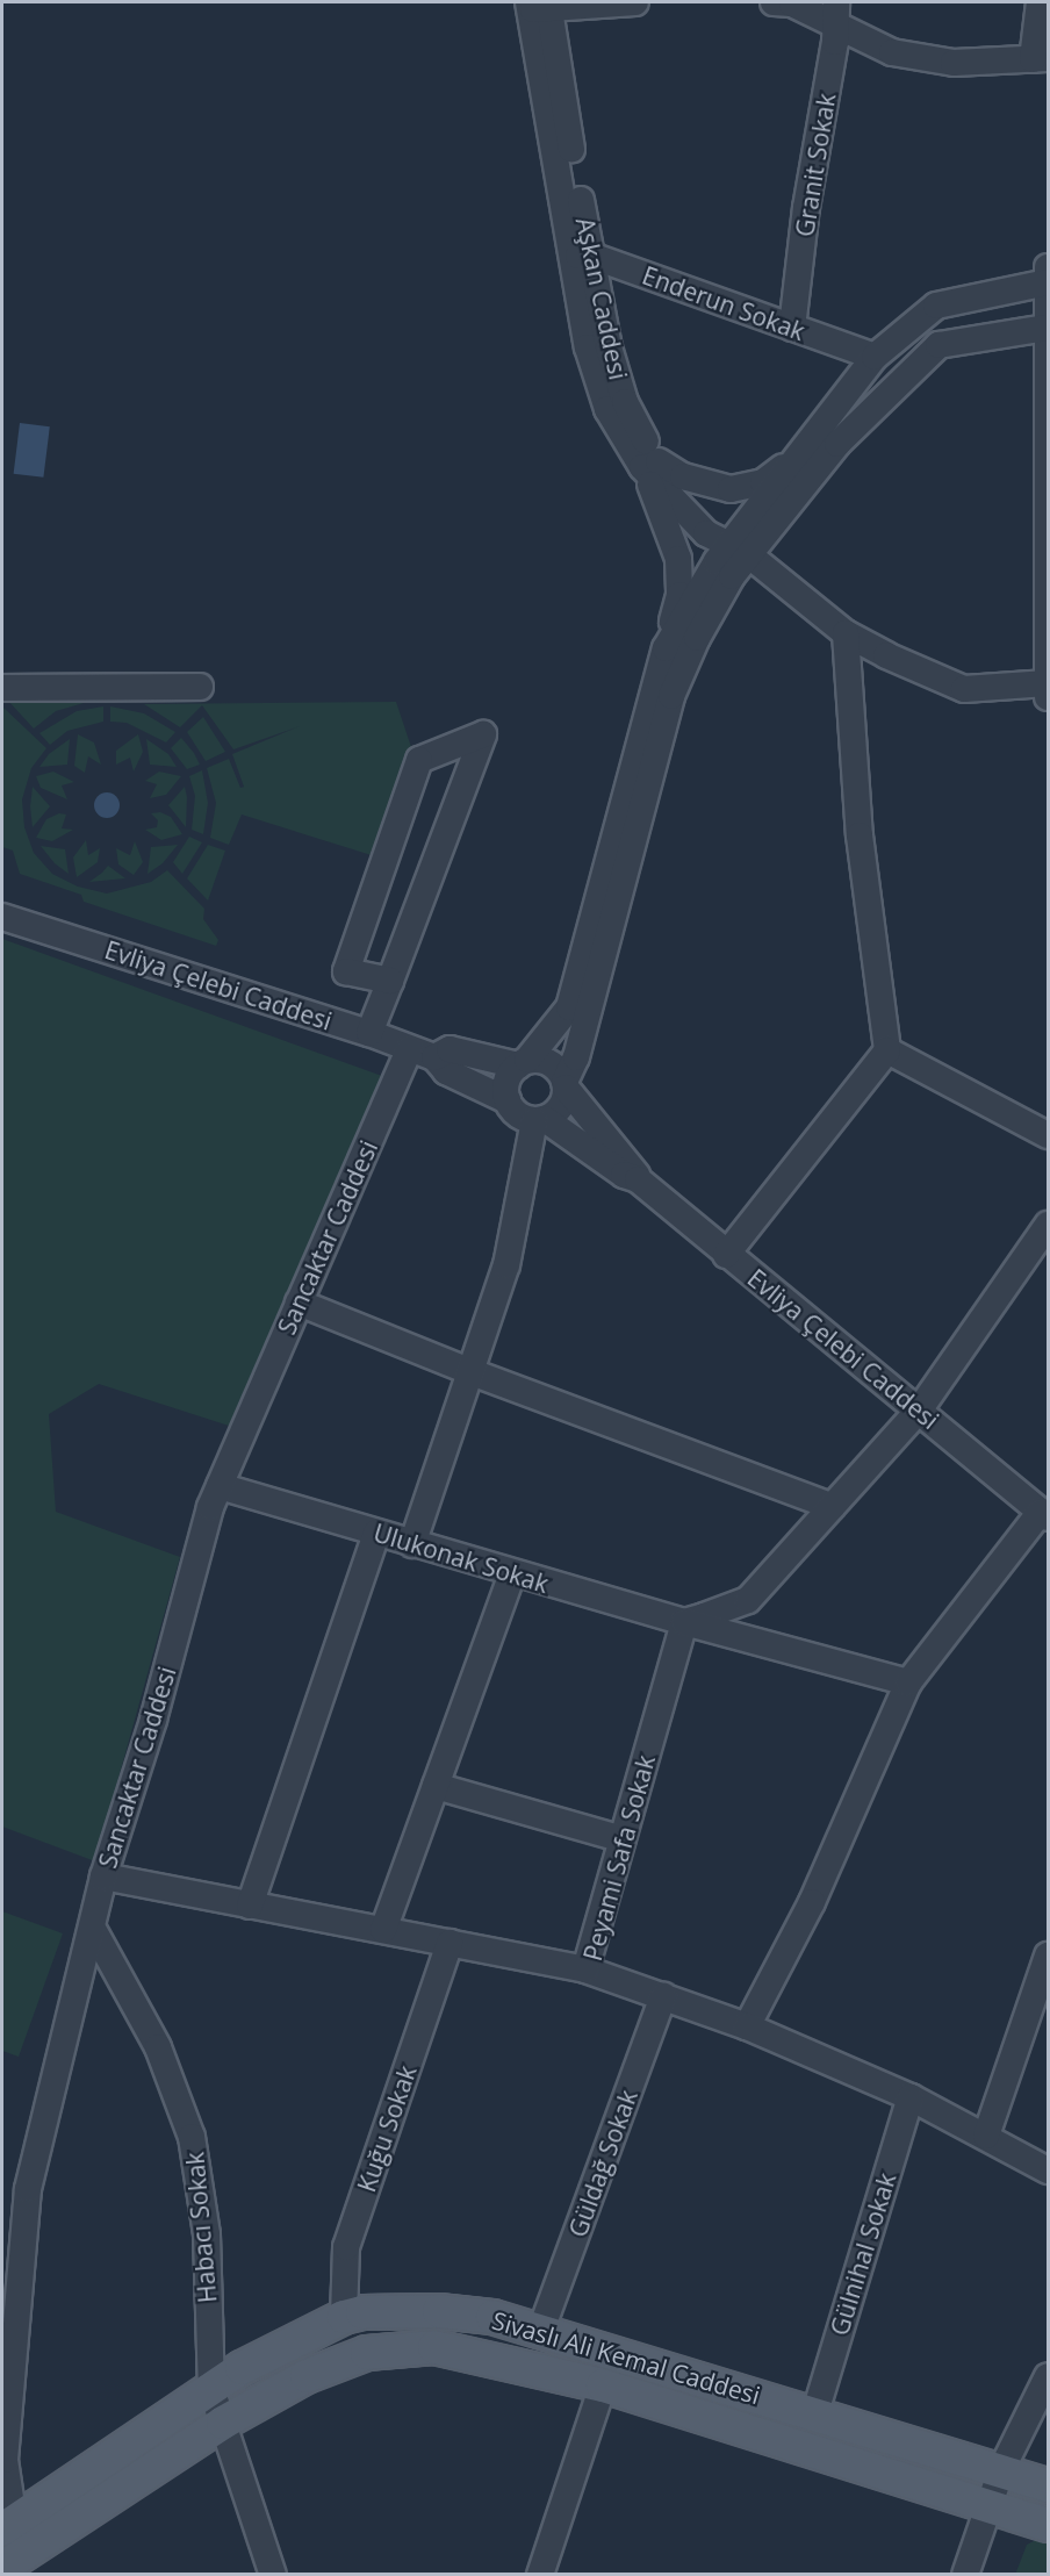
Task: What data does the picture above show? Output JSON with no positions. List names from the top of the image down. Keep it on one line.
{"streets":{"main road":["Sivaslı Ali Kemal Caddesi"],"street":["Granit Sokak","Aşkan Caddesi","Enderun Sokak","Evliya Çelebi Caddesi","Sancaktar Caddesi","Ulukonak Sokak","Peyami Safa Sokak","Kuğu Sokak","Güldağ Sokak","Habacı Sokak","Gülnihal Sokak"]},"crossings":[["Granit Sokak","Enderun Sokak"],["Aşkan Caddesi","Enderun Sokak"],["Evliya Çelebi Caddesi","Sancaktar Caddesi"],["Sancaktar Caddesi","Ulukonak Sokak"],["Sancaktar Caddesi","Habacı Sokak"],["Sancaktar Caddesi","Sivaslı Ali Kemal Caddesi"],["Ulukonak Sokak","Peyami Safa Sokak"],["Peyami Safa Sokak","Güldağ Sokak"],["Peyami Safa Sokak","Gülnihal Sokak"],["Kuğu Sokak","Sivaslı Ali Kemal Caddesi"],["Güldağ Sokak","Sivaslı Ali Kemal Caddesi"],["Habacı Sokak","Sivaslı Ali Kemal Caddesi"],["Gülnihal Sokak","Sivaslı Ali Kemal Caddesi"]]}
